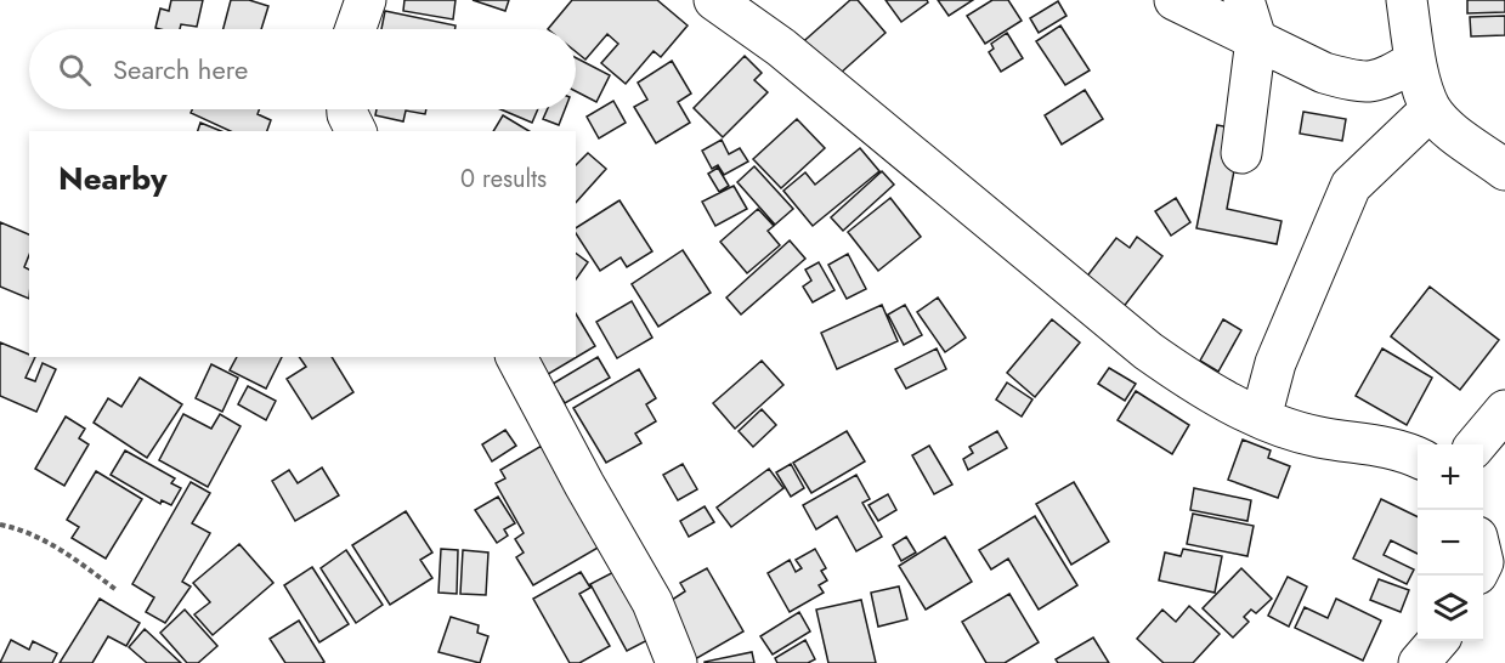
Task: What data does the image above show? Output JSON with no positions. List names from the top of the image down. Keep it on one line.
{"page":{"search":"Search here","heading":["Nearby","0 results"],"map_buttons":["+","−"]}}
